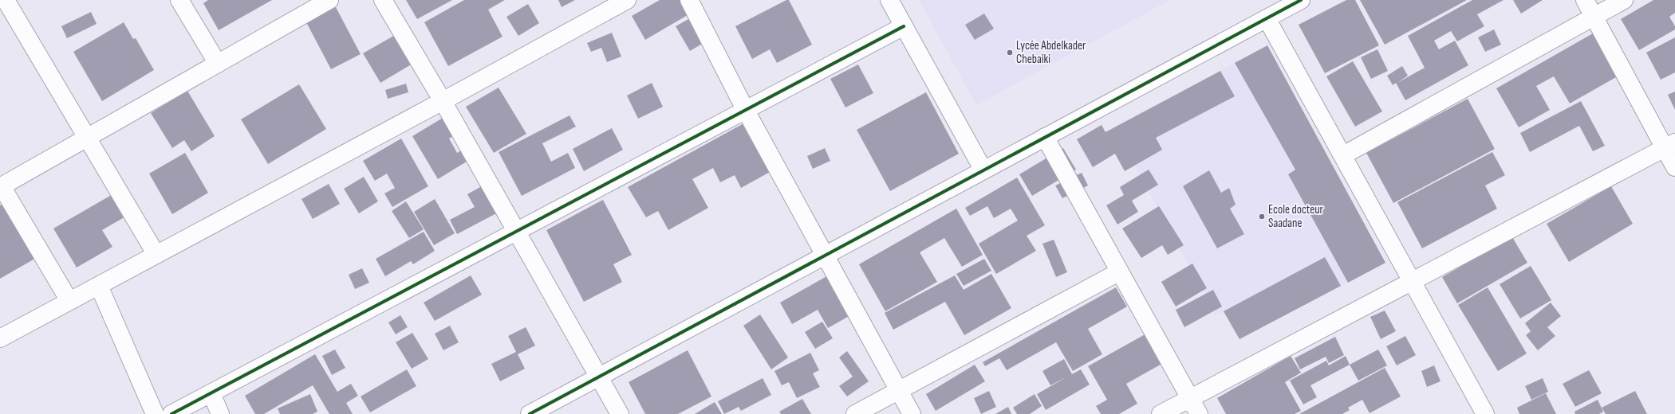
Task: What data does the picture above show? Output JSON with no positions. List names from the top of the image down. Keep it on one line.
{"places":["Lycée Abdelkader Chebaiki","Ecole docteur Saadane"]}
